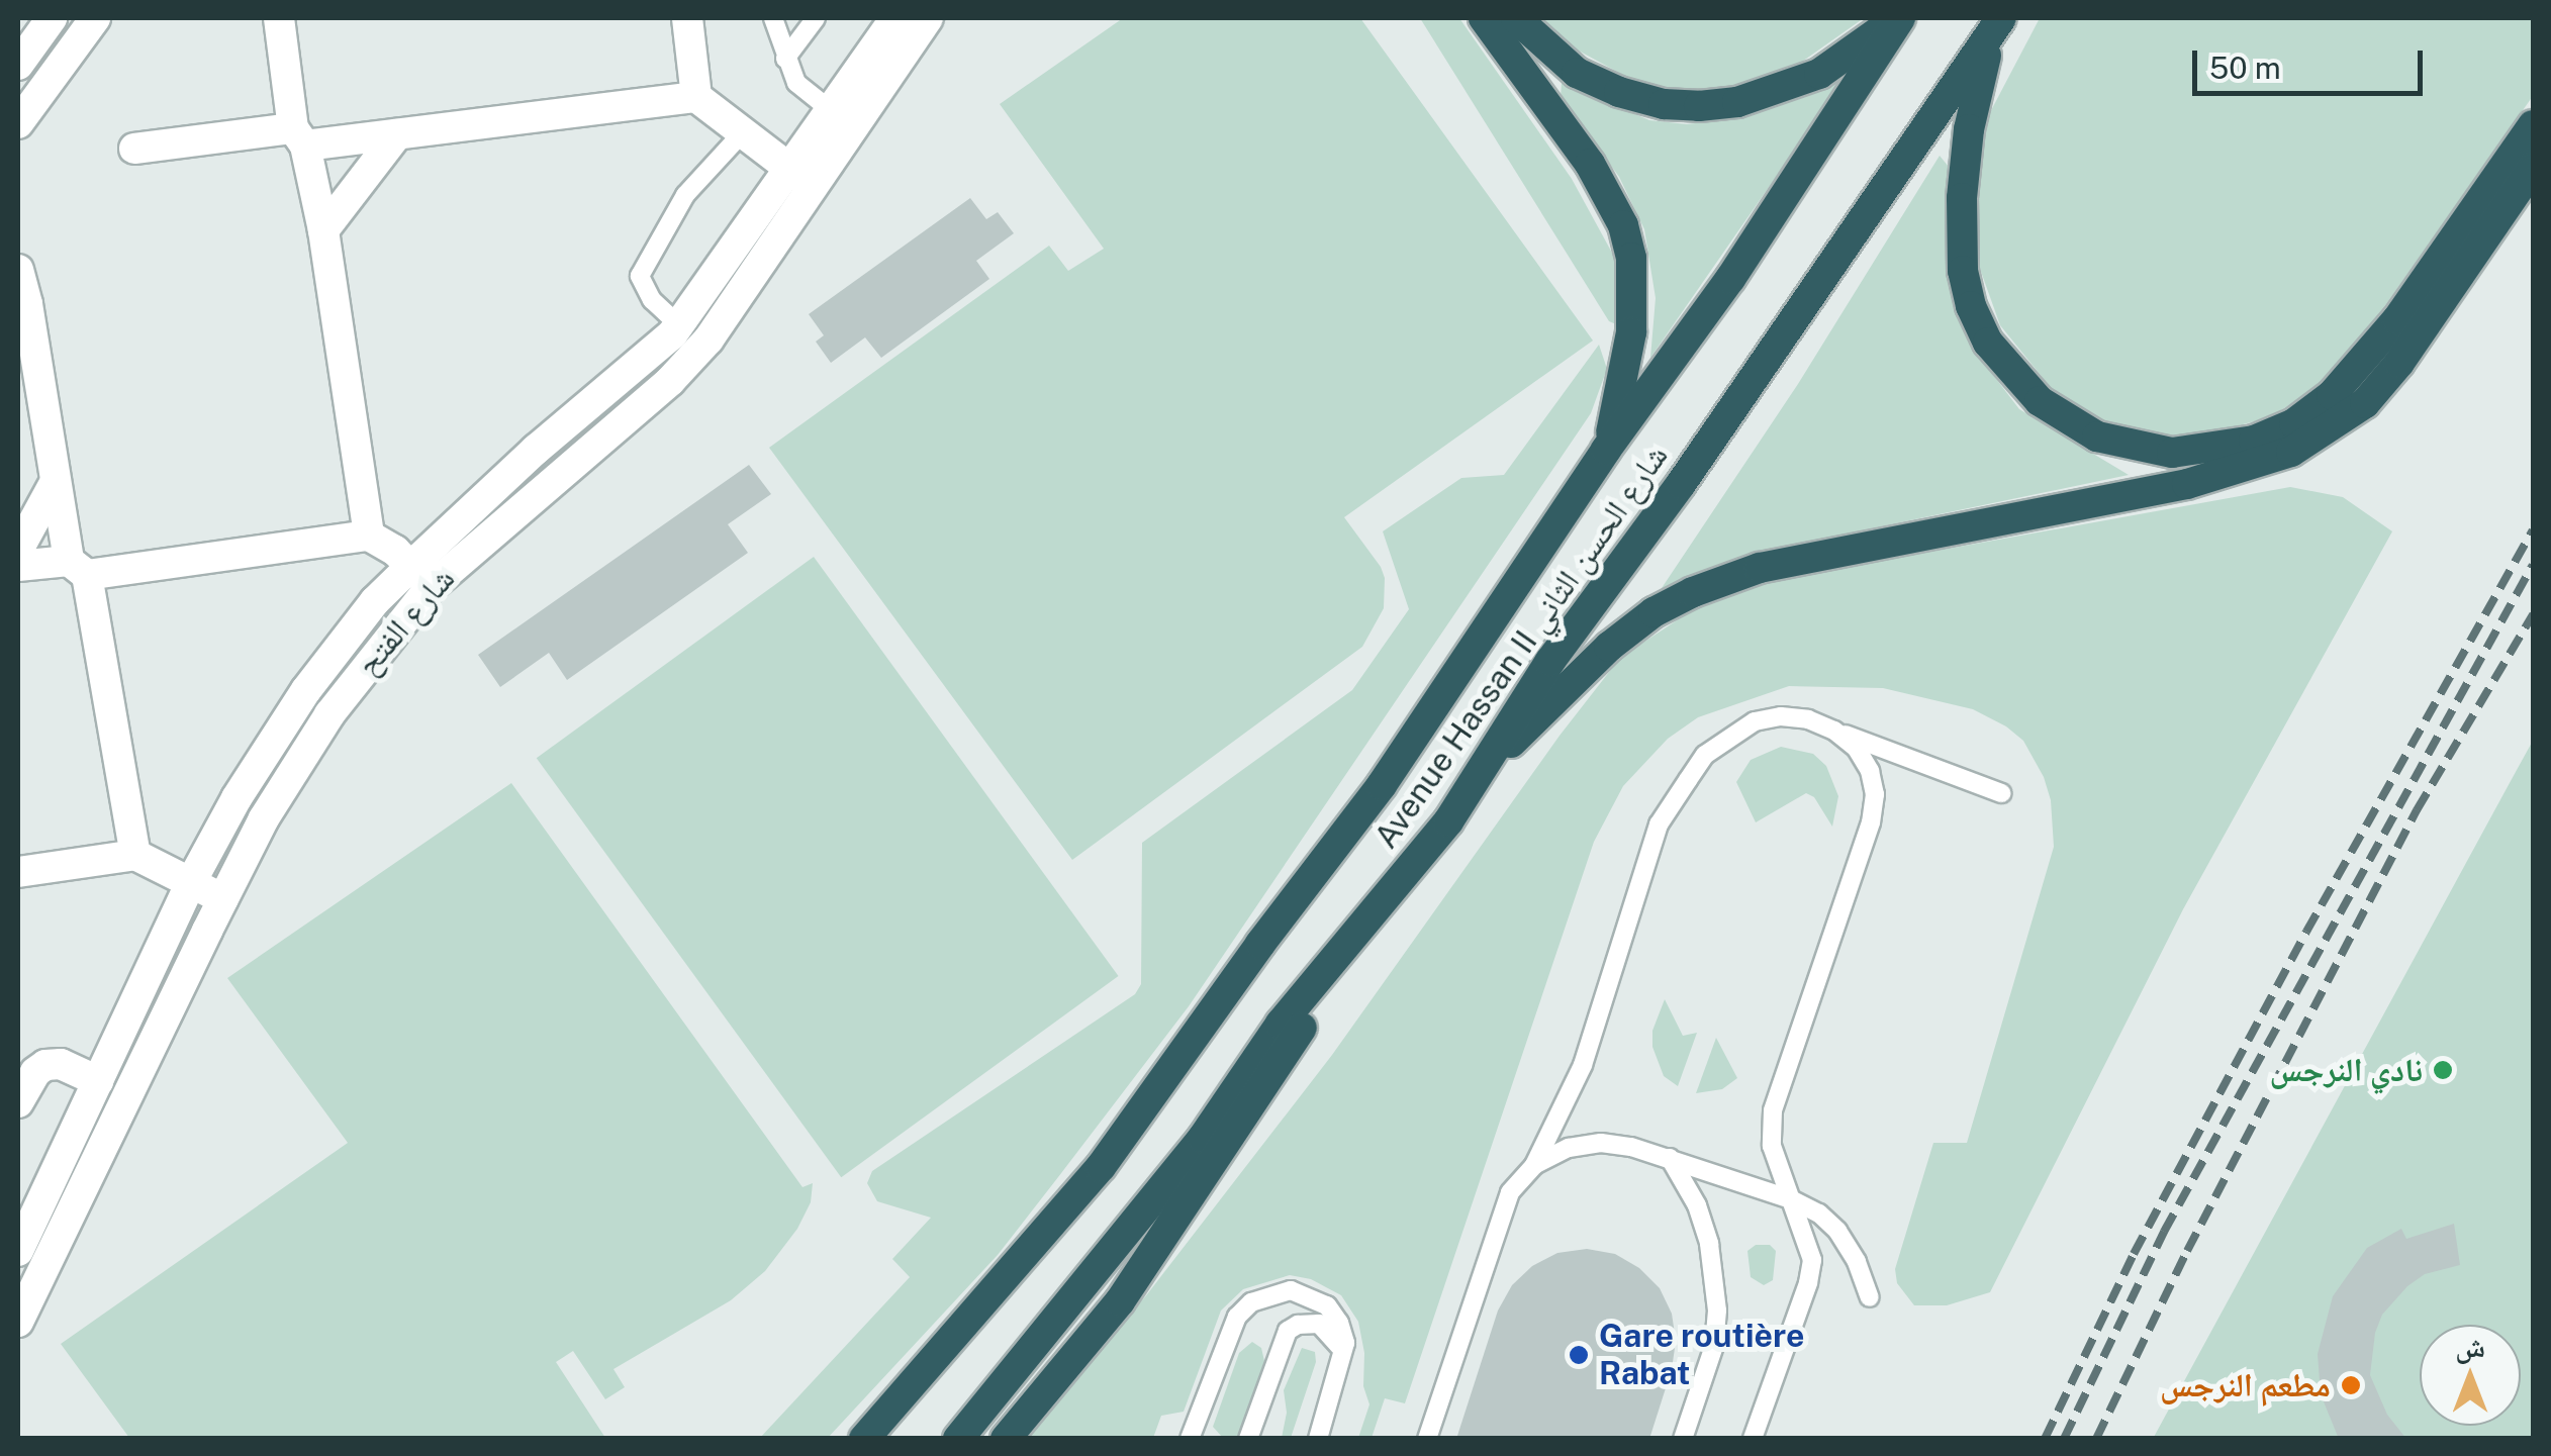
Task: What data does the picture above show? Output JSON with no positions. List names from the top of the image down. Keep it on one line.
{"streets":{"highway":["Avenue Hassan II شارع الحسن الثاني"],"street":["شارع الفتح"]},"places":["نادي النرجس","Gare routière Rabat","مطعم النرجس"],"scale_bar":"50 m","north":"top"}
